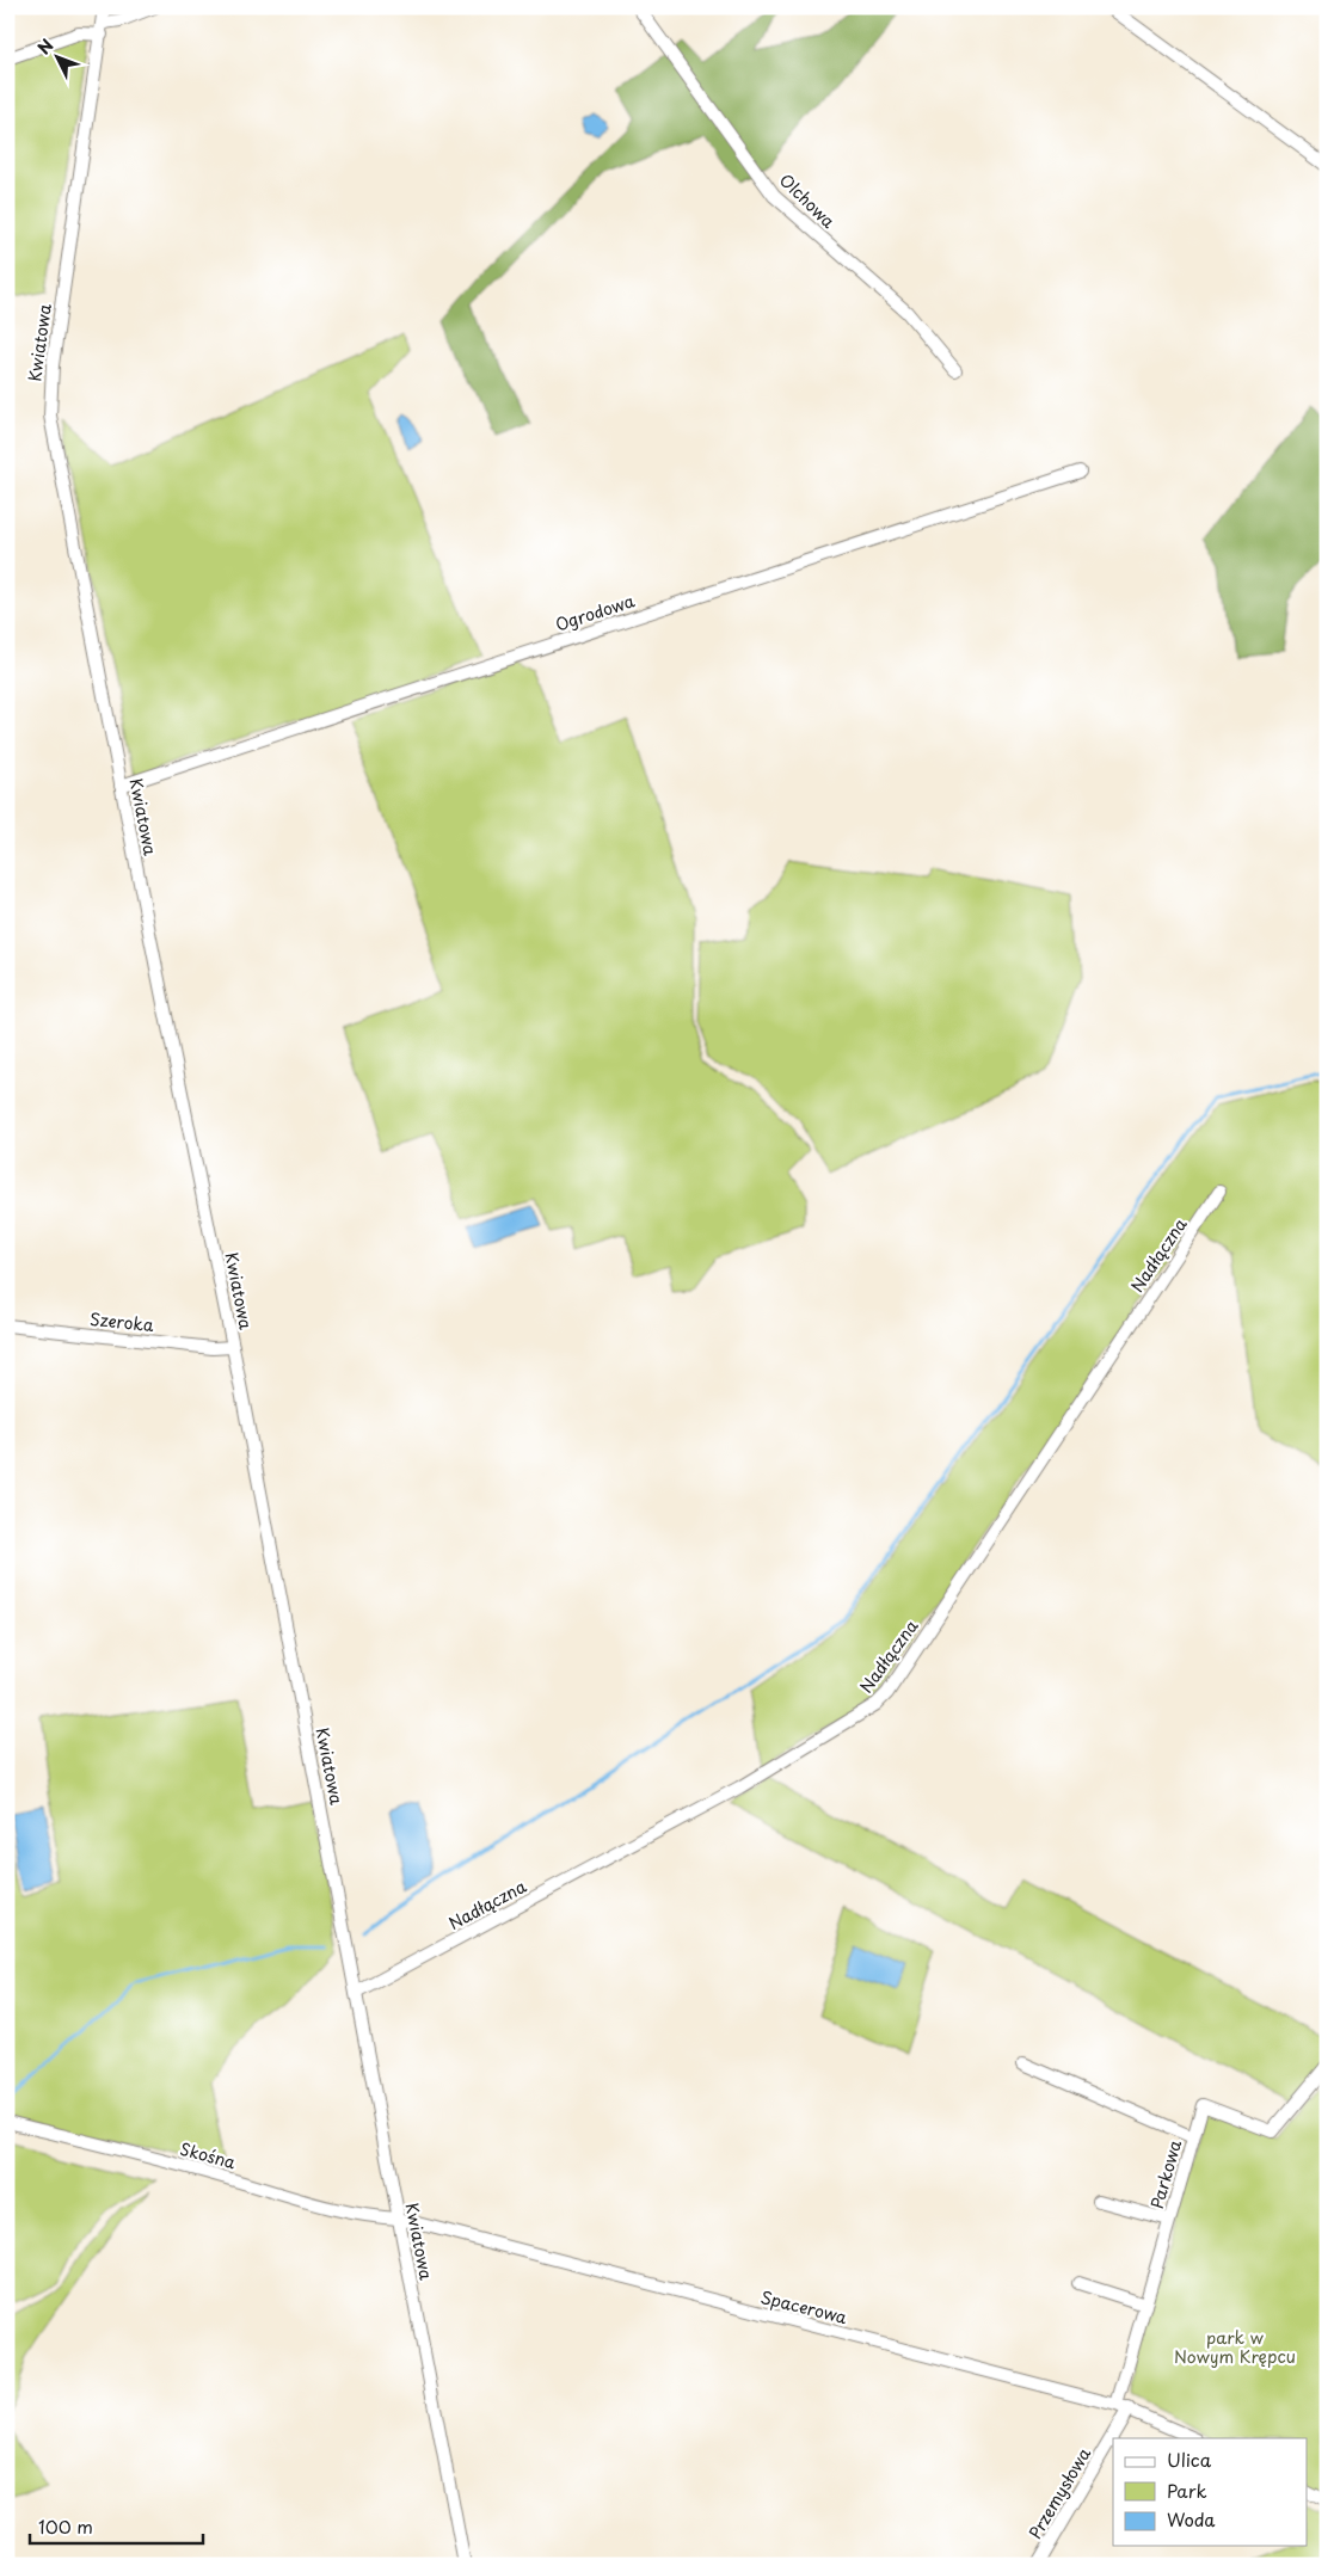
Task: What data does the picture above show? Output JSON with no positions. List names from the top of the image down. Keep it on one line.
{"streets":{"street":["Olchowa","Kwiatowa","Ogrodowa","Nadłączna","Szeroka","Skośna","Parkowa","Spacerowa","Przemysłowa"]},"crossings":[["Kwiatowa","Ogrodowa"],["Kwiatowa","Nadłączna"],["Kwiatowa","Szeroka"],["Kwiatowa","Skośna"],["Kwiatowa","Spacerowa"],["Skośna","Spacerowa"],["Parkowa","Spacerowa"],["Parkowa","Przemysłowa"],["Spacerowa","Przemysłowa"]],"parks":["park w Nowym Krępcu"],"legend":["Ulica","Park","Woda"],"scale_bar":"100 m","north":"top left"}
